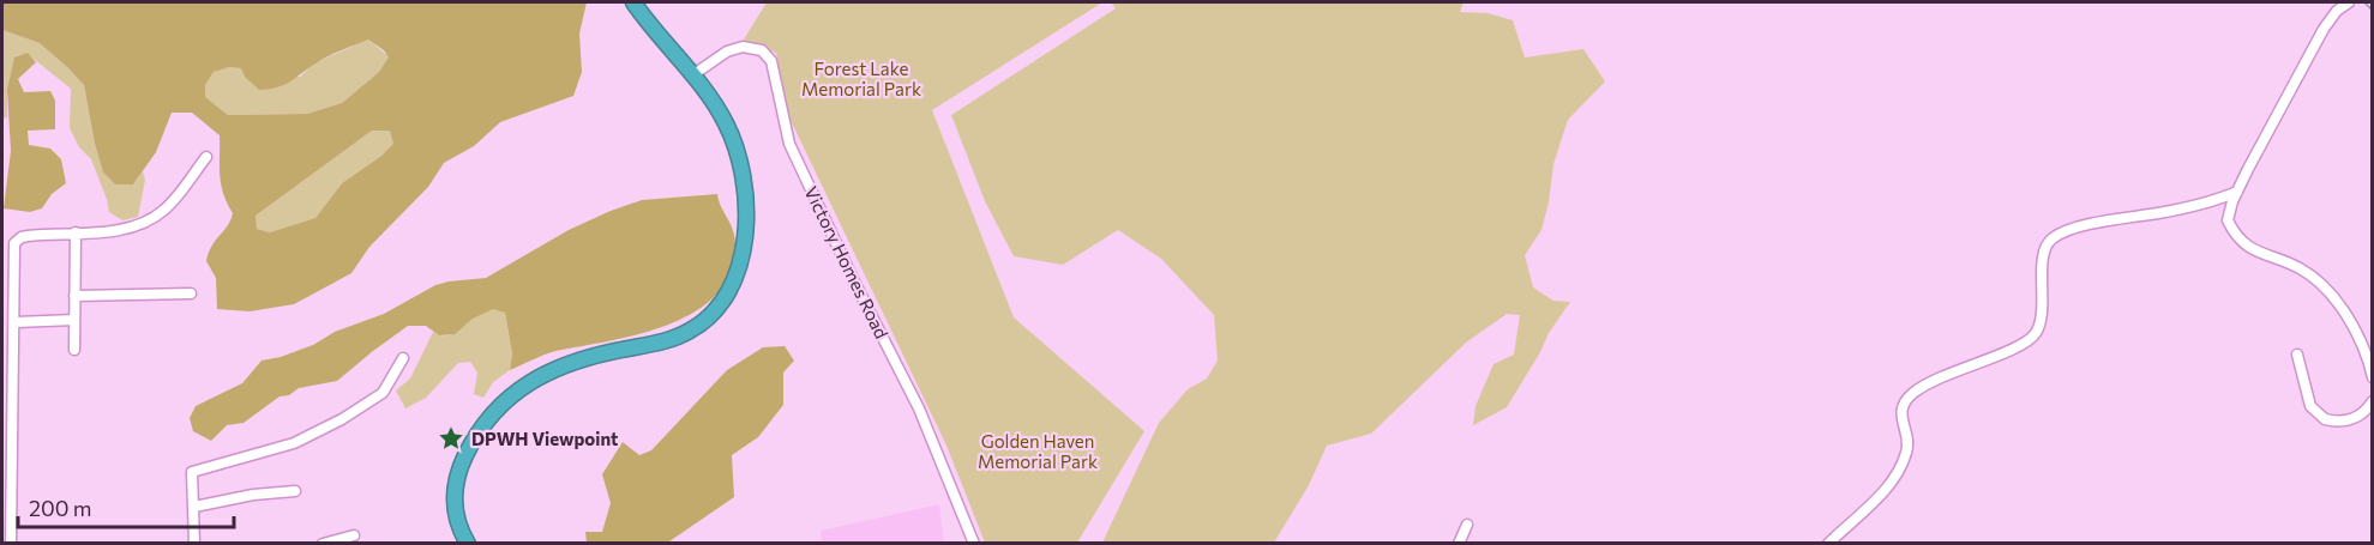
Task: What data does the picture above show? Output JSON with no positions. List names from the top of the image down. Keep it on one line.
{"streets":{"street":["Victory Homes Road"]},"parks":["Forest Lake Memorial Park","Golden Haven Memorial Park"],"places":{"place":["DPWH Viewpoint"]},"scale_bar":"200 m"}
